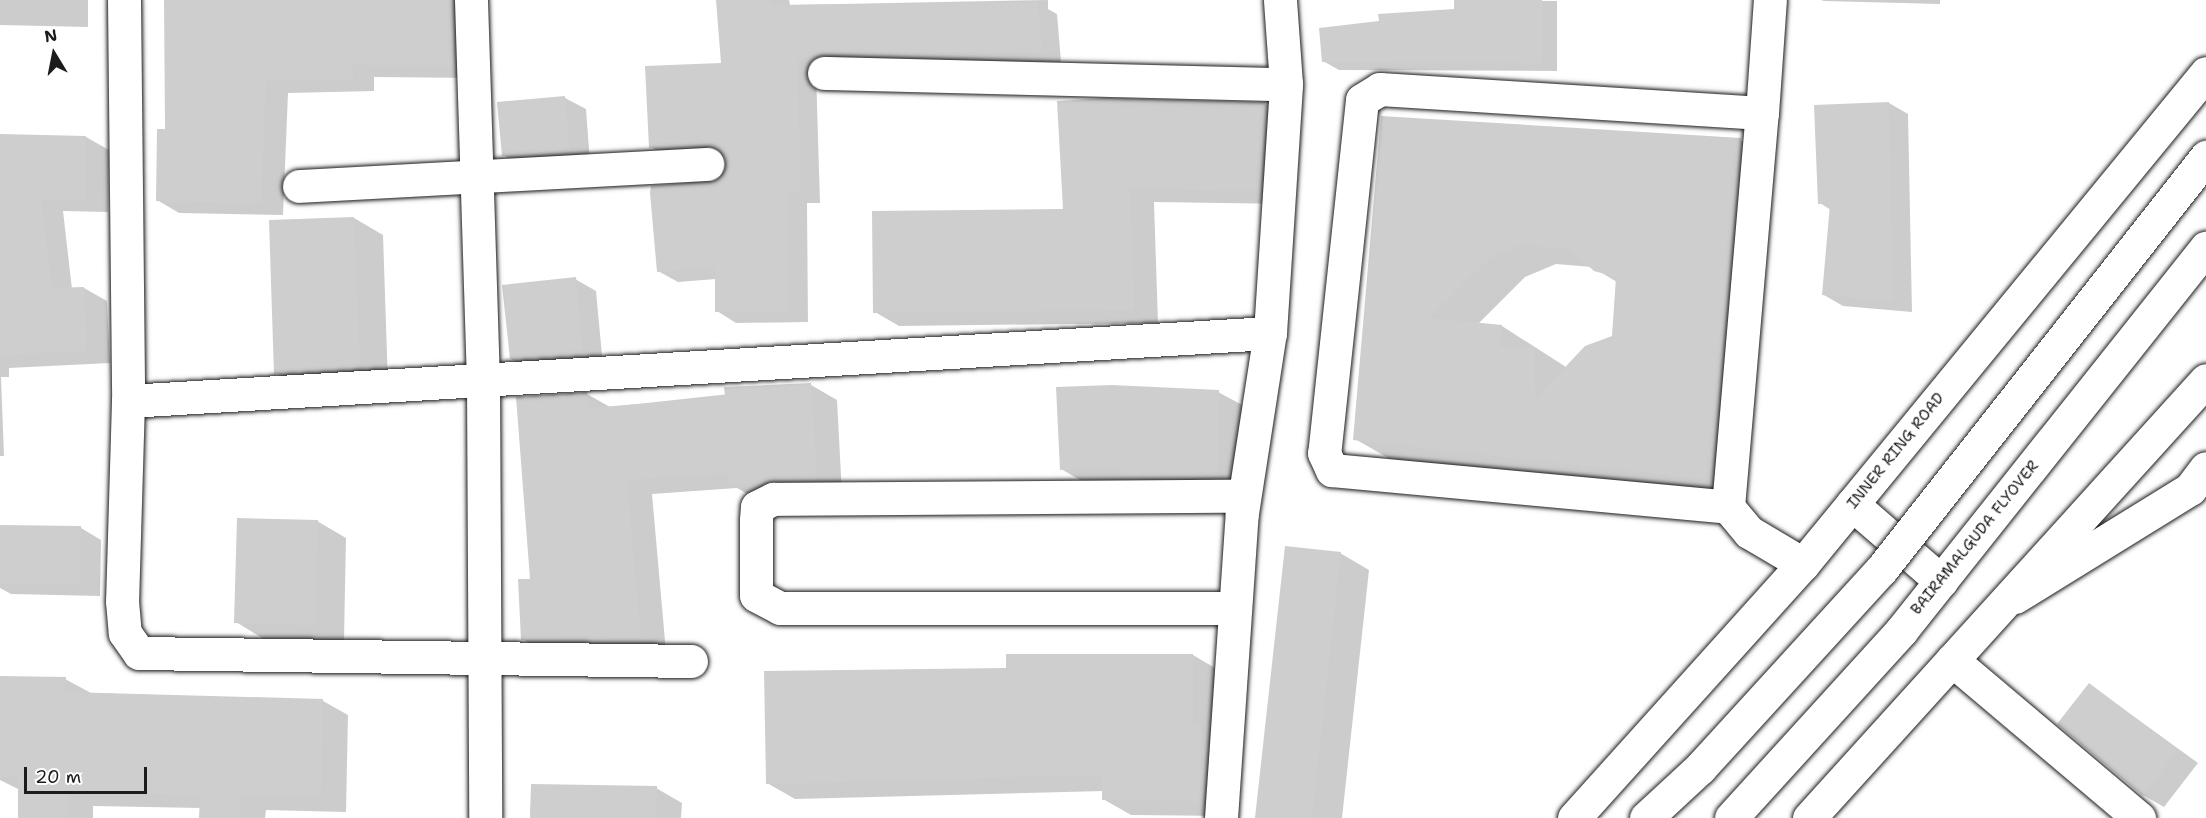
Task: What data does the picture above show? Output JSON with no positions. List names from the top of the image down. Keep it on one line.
{"streets":{"main road":["INNER RING ROAD","BAIRAMALGUDA FLYOVER"]},"scale_bar":"20 m","north":"top"}
